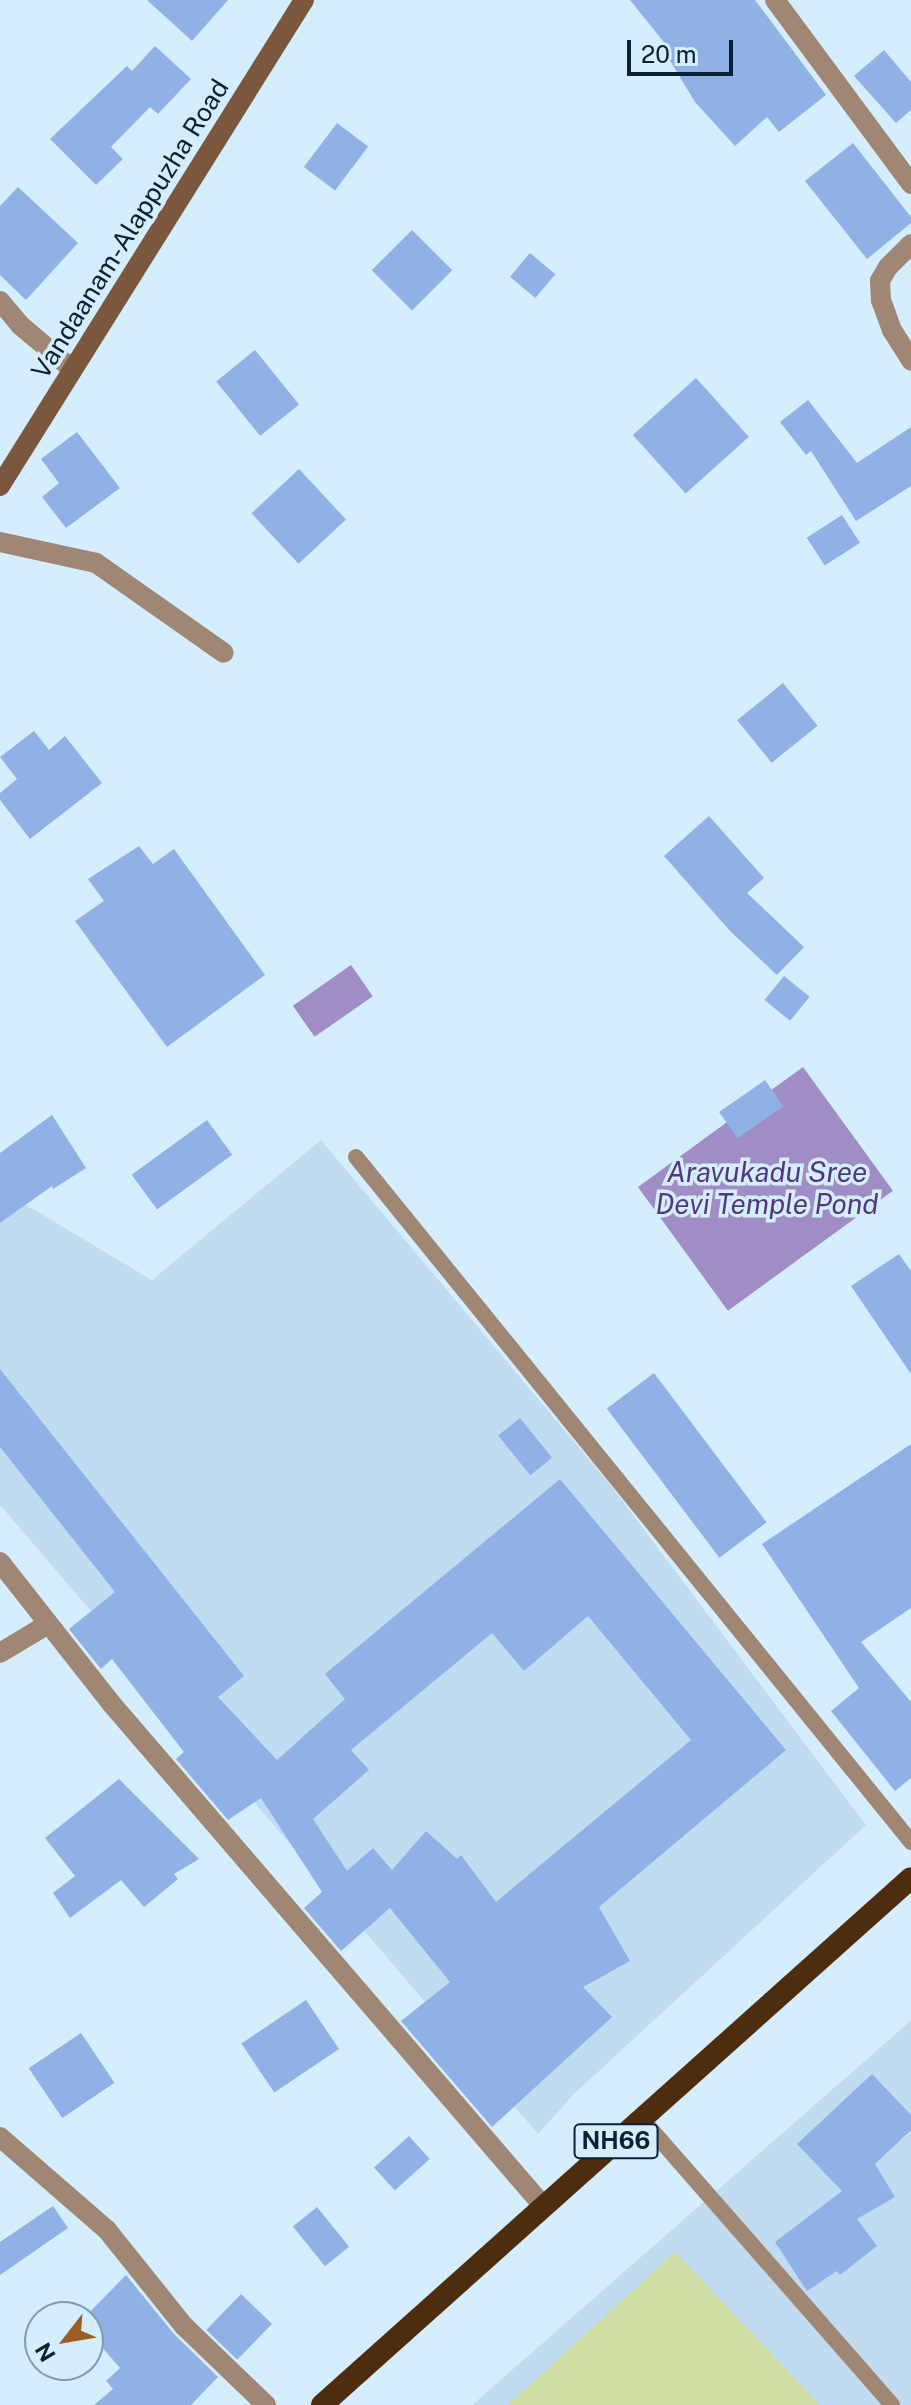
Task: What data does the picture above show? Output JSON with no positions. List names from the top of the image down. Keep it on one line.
{"streets":{"highway":["NH66"],"main road":["Vandaanam-Alappuzha Road"]},"water":["Aravukadu Sree Devi Temple Pond"],"scale_bar":"20 m","north":"bottom left"}
